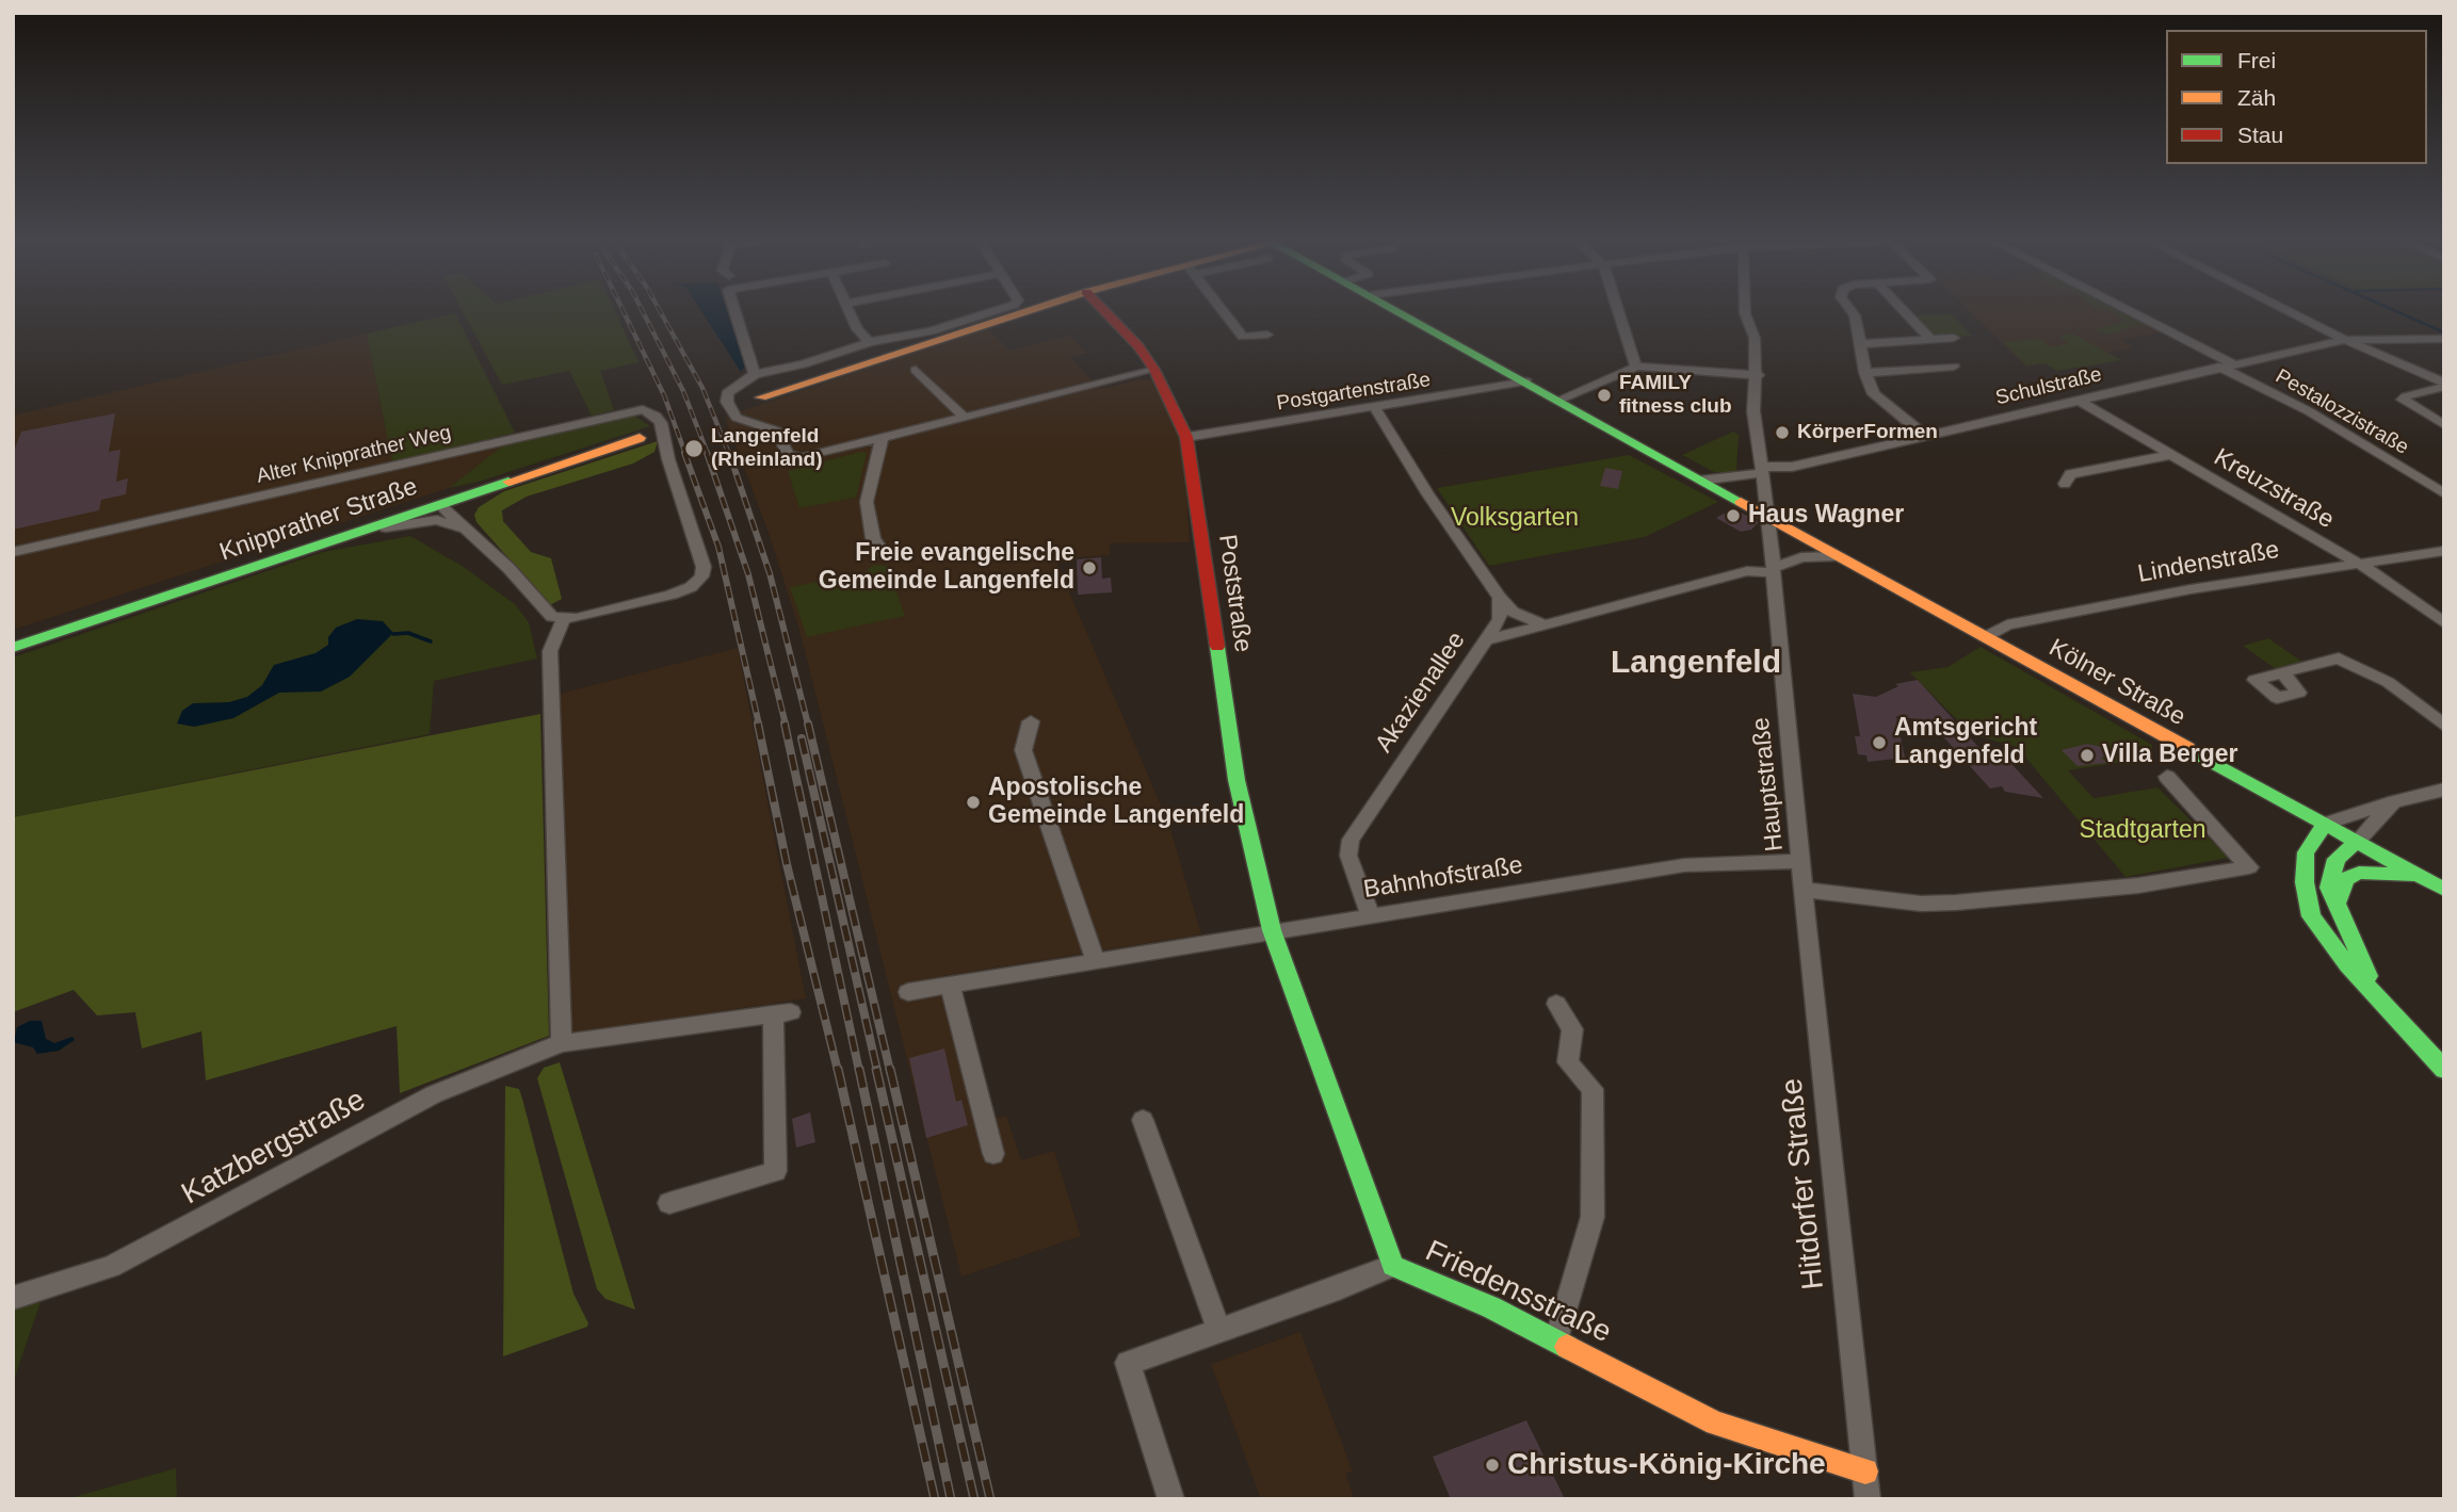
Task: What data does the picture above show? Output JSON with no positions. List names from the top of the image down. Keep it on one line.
{"streets":{"main road":["Knipprather Straße","Poststraße","Kölner Straße","Friedensstraße"],"street":["Schulstraße","Postgartenstraße","Pestalozzistraße","Alter Knipprather Weg","Kreuzstraße","Lindenstraße","Akazienallee","Hauptstraße","Bahnhofstraße","Katzbergstraße","Hitdorfer Straße"]},"crossings":[["Schulstraße","Pestalozzistraße"],["Schulstraße","Kreuzstraße"],["Schulstraße","Hauptstraße"],["Postgartenstraße","Poststraße"],["Postgartenstraße","Kölner Straße"],["Kreuzstraße","Lindenstraße"],["Lindenstraße","Kölner Straße"],["Poststraße","Bahnhofstraße"],["Poststraße","Friedensstraße"],["Kölner Straße","Hauptstraße"],["Akazienallee","Hauptstraße"],["Akazienallee","Bahnhofstraße"],["Hauptstraße","Bahnhofstraße"],["Hauptstraße","Hitdorfer Straße"],["Bahnhofstraße","Hitdorfer Straße"],["Bahnhofstraße","Friedensstraße"],["Hitdorfer Straße","Friedensstraße"]],"districts":["Langenfeld"],"parks":["Volksgarten","Stadtgarten"],"places":["FAMILY fitness club","KörperFormen","Langenfeld (Rheinland)","Haus Wagner","Freie evangelische Gemeinde Langenfeld","Amtsgericht Langenfeld","Villa Berger","Apostolische Gemeinde Langenfeld","Christus-König-Kirche"],"legend":["Frei","Zäh","Stau"]}
